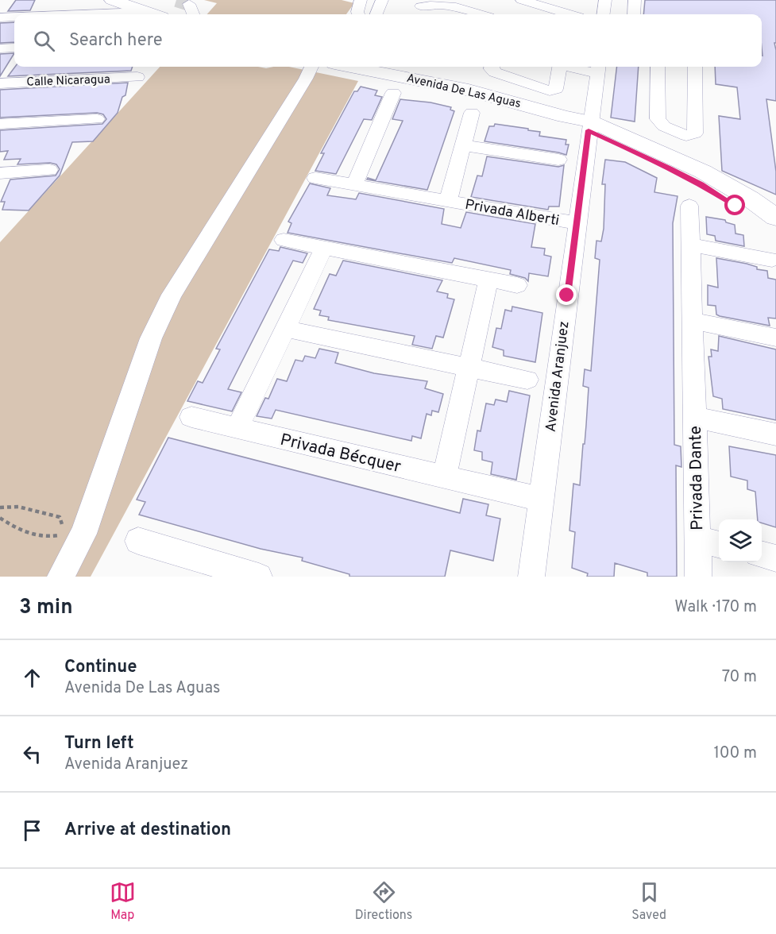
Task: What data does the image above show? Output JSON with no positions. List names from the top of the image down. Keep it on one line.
{"streets":{"main road":["Avenida De Las Aguas"],"street":["Calle Nicaragua","Privada Alberti","Avenida Aranjuez","Privada Bécquer","Privada Dante"]},"crossings":[["Avenida De Las Aguas","Avenida Aranjuez"],["Privada Alberti","Avenida Aranjuez"],["Avenida Aranjuez","Privada Bécquer"]],"page":{"search":"Search here","heading":["3 min","Walk · 170 m"],"list":[["Continue","Avenida De Las Aguas","70 m"],["Turn left","Avenida Aranjuez","100 m"],"Arrive at destination"],"nav":["Map","Directions","Saved"]}}
